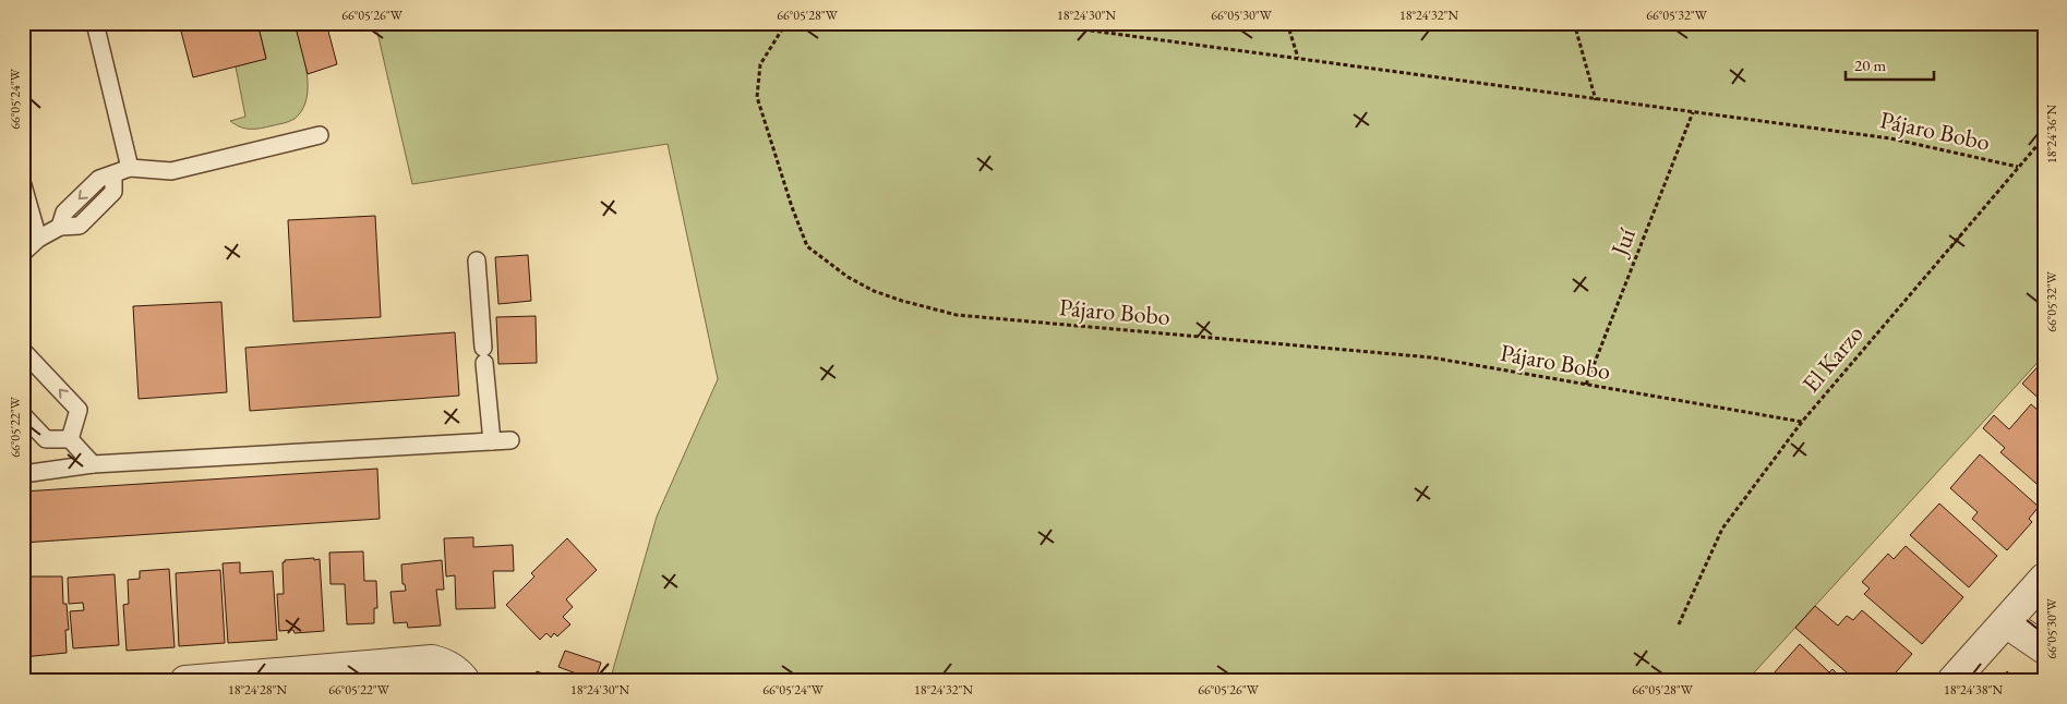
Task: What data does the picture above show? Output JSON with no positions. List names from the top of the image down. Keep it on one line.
{"streets":{"path":["Pájaro Bobo","Juí","El Karzo"]},"crossings":[["Pájaro Bobo","Juí"],["Pájaro Bobo","El Karzo"]],"scale_bar":"20 m","coordinates":["66°05'26\"W","66°05'28\"W","18°24'30\"N","66°05'30\"W","18°24'32\"N","66°05'32\"W","66°05'24\"W","18°24'36\"N","66°05'22\"W","18°24'28\"N","18°24'38\"N"]}
